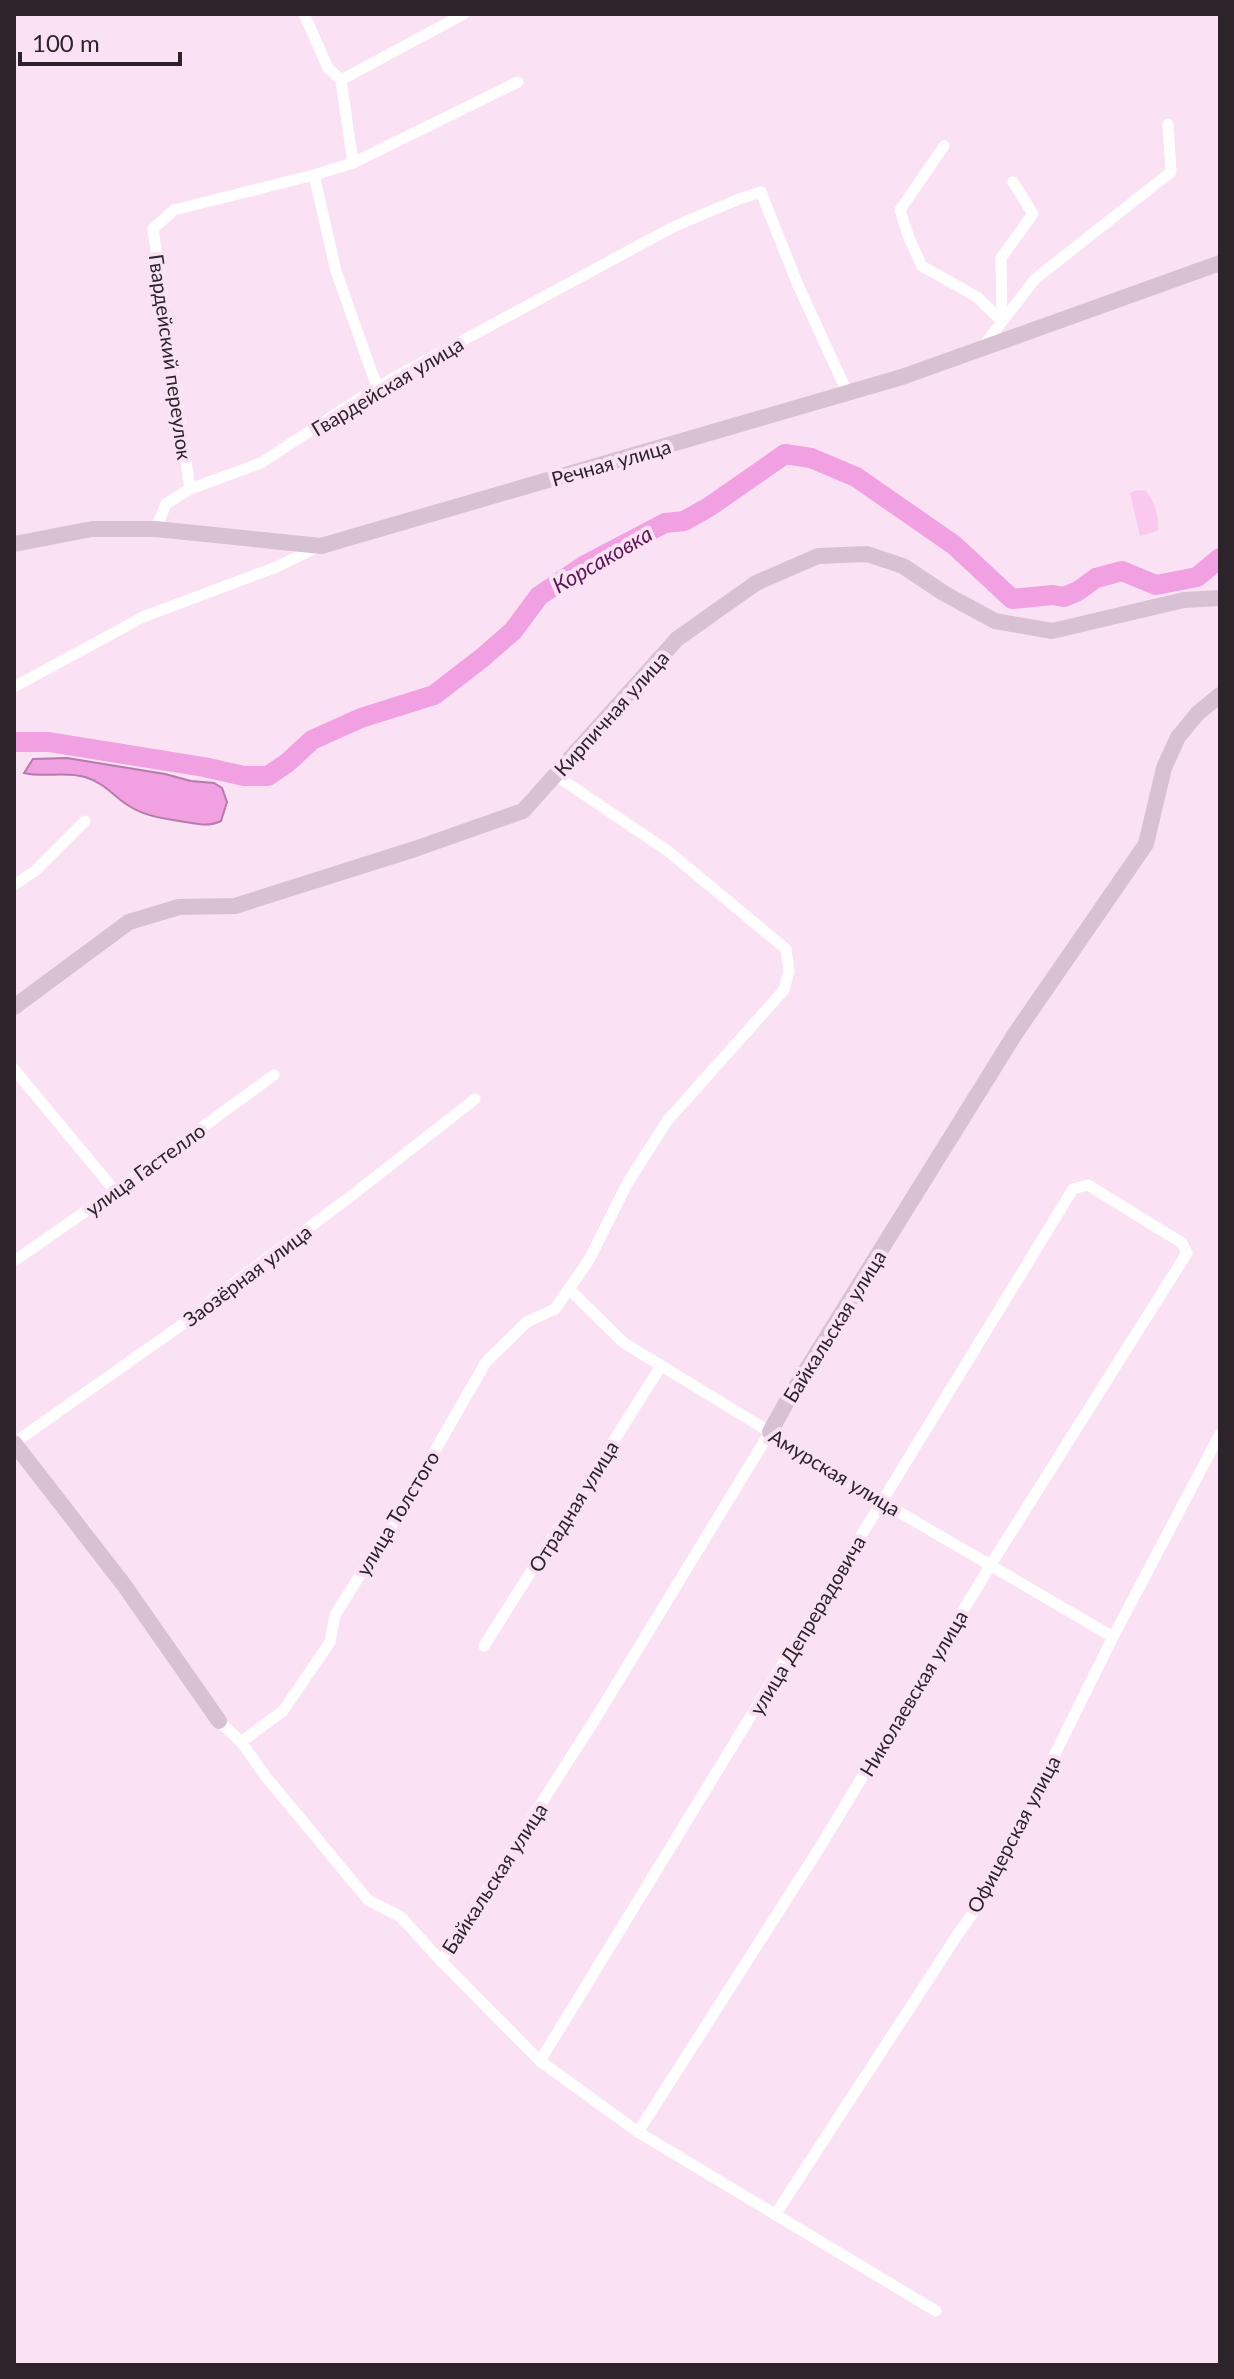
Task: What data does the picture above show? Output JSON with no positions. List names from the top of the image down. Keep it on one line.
{"streets":{"street":["Гвардейский переулок","Гвардейская улица","Речная улица","Кирпичная улица","улица Гастелло","Заозёрная улица","Байкальская улица","Амурская улица","Отрадная улица","улица Толстого","улица Депрерадовича","Николаевская улица","Офицерская улица"]},"crossings":[["Гвардейский переулок","Гвардейская улица"],["Гвардейская улица","Речная улица"],["Кирпичная улица","улица Толстого"],["Байкальская улица","Амурская улица"],["Амурская улица","Отрадная улица"],["Амурская улица","улица Толстого"],["Амурская улица","улица Депрерадовича"],["Амурская улица","Николаевская улица"],["Амурская улица","Офицерская улица"],["улица Депрерадовича","Николаевская улица"]],"water":["Корсаковка"],"scale_bar":"100 m"}
